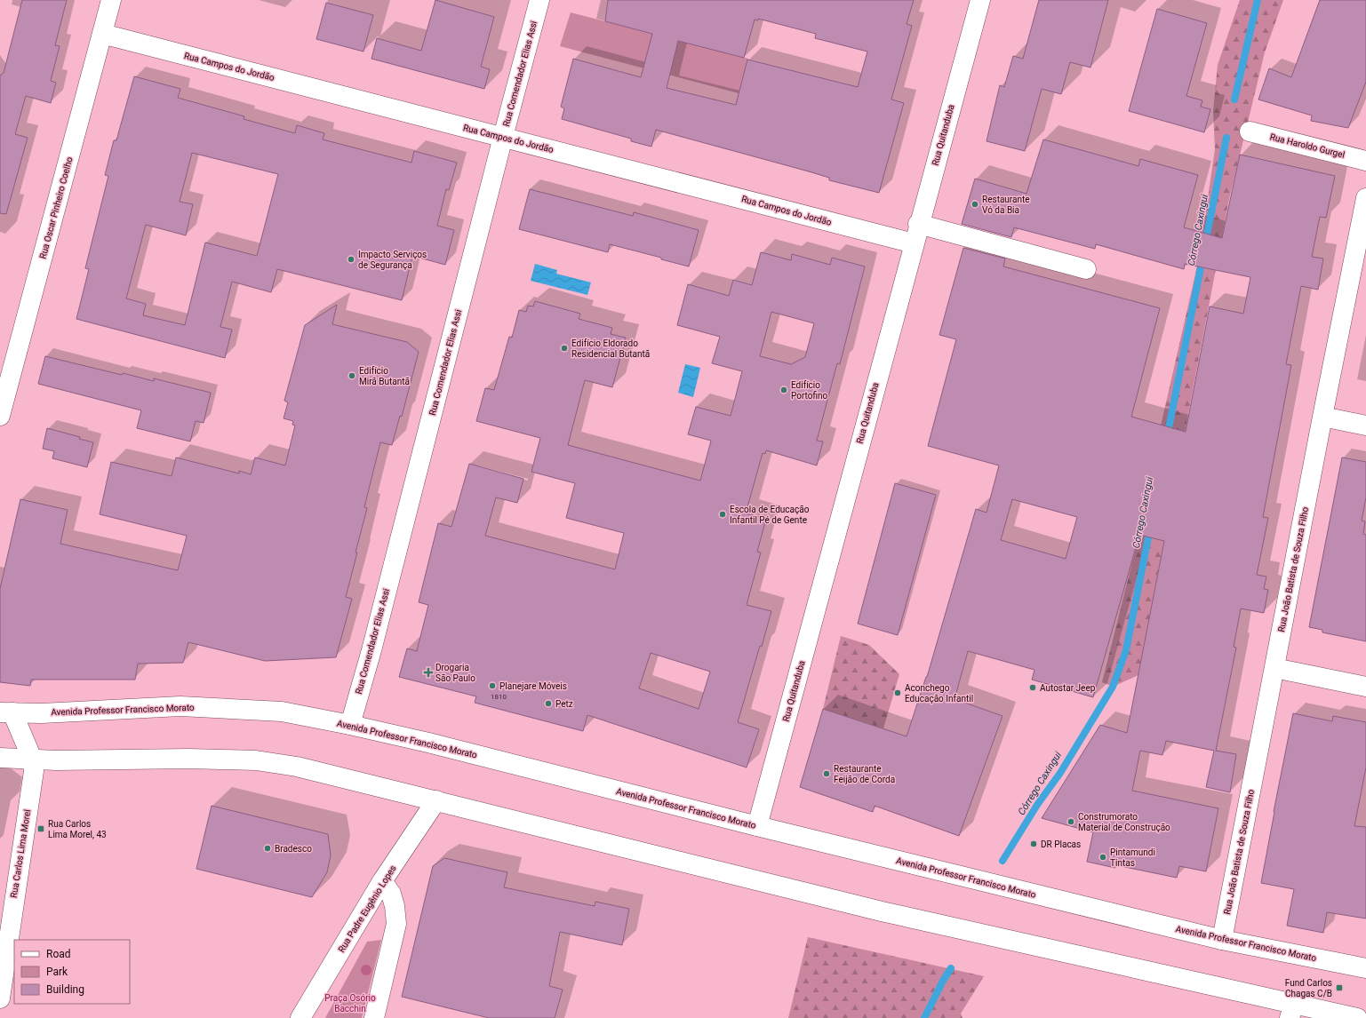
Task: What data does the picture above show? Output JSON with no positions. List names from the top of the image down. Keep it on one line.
{"streets":{"main road":["Rua Campos do Jordão","Rua Comendador Elias Assi","Rua Quitanduba","Rua Haroldo Gurgel","Rua Oscar Pinheiro Coelho","Rua João Batista de Souza Filho","Avenida Professor Francisco Morato","Rua Carlos Lima Morel","Rua Padre Eugênio Lopes"]},"crossings":[["Rua Campos do Jordão","Rua Comendador Elias Assi"],["Rua Campos do Jordão","Rua Quitanduba"],["Rua Campos do Jordão","Rua Oscar Pinheiro Coelho"],["Rua Comendador Elias Assi","Avenida Professor Francisco Morato"],["Rua Quitanduba","Avenida Professor Francisco Morato"],["Rua João Batista de Souza Filho","Avenida Professor Francisco Morato"],["Avenida Professor Francisco Morato","Rua Carlos Lima Morel"]],"water":["Córrego Caxingui"],"parks":["Praça Osório Bacchin"],"places":{"other":["Restaurante Vó da Bia","Impacto Serviços de Segurança","Edifício Eldorado Residencial Butantã","Edifício Mirã Butantã","Edifício Portofino","Escola de Educação Infantil Pé de Gente","Planejare Móveis","Autostar Jeep","Aconchego Educação Infantil","Petz","Restaurante Feijão de Corda","Construmorato Material de Construção","DR Placas","Bradesco","Pintamundi Tintas"],"health":["Drogaria São Paulo"],"transit":["Rua Carlos Lima Morel, 43","Fund Carlos Chagas C/B"]},"house_numbers":["1810"],"legend":["Road","Park","Building"]}
